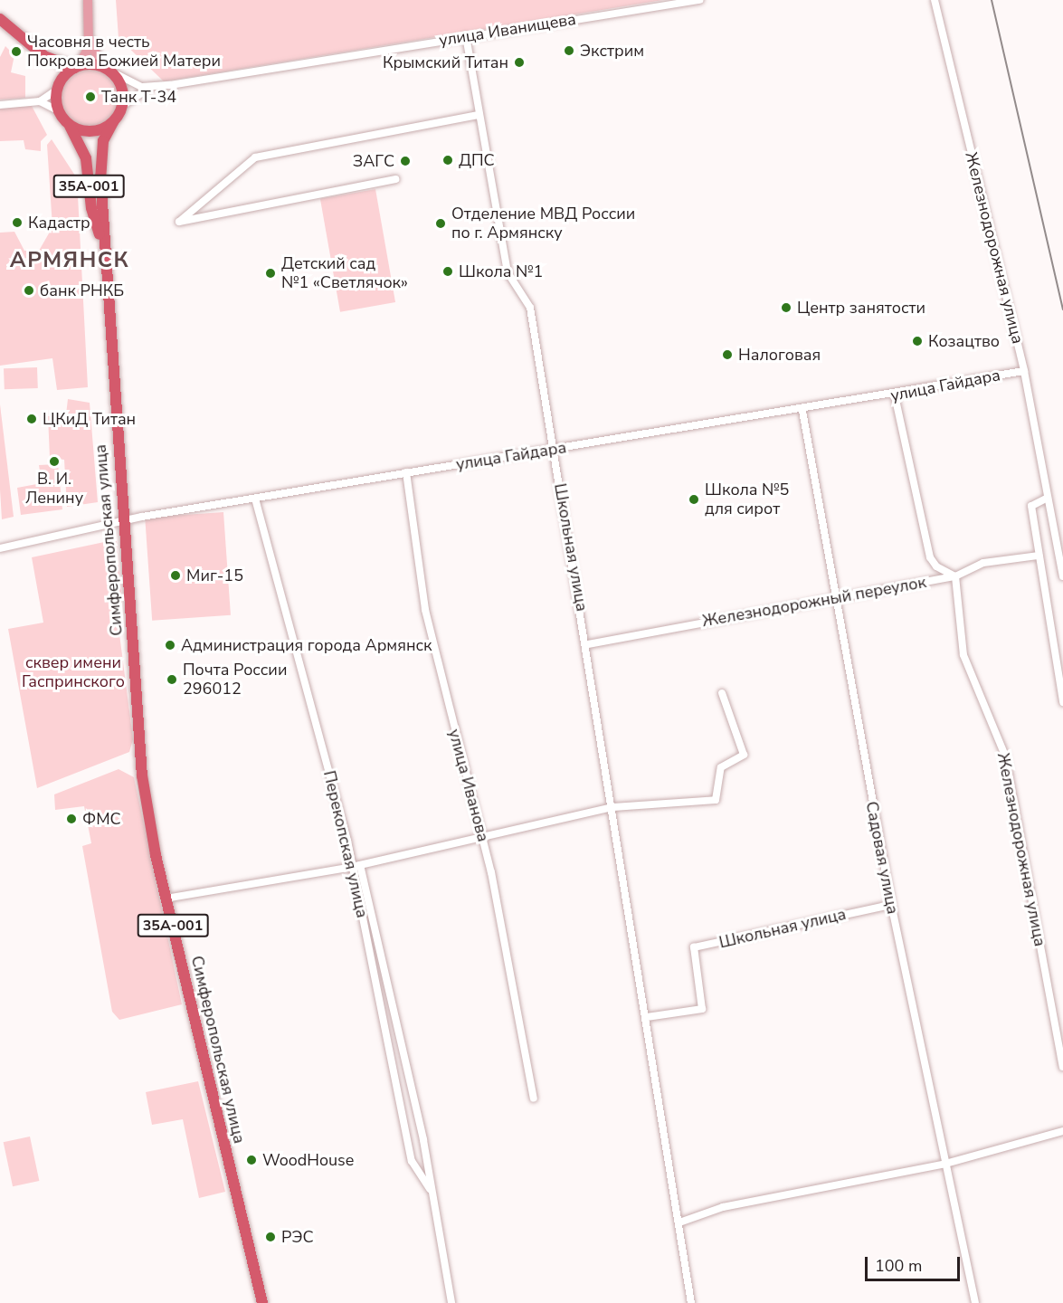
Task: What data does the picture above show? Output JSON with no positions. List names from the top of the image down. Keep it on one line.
{"streets":{"highway":["35А-001","Симферопольская улица"],"street":["улица Иванищева","Железнодорожная улица","улица Гайдара","Школьная улица","Железнодорожный переулок","улица Иванова","Перекопская улица","Садовая улица"]},"crossings":[["улица Иванищева","35А-001"],["улица Иванищева","Симферопольская улица"],["улица Иванищева","Школьная улица"],["35А-001","Симферопольская улица"],["Железнодорожная улица","улица Гайдара"],["Железнодорожная улица","Железнодорожный переулок"],["улица Гайдара","Симферопольская улица"],["улица Гайдара","Школьная улица"],["улица Гайдара","улица Иванова"],["улица Гайдара","Перекопская улица"],["улица Гайдара","Садовая улица"],["Школьная улица","Железнодорожный переулок"],["Школьная улица","Садовая улица"],["Железнодорожный переулок","Садовая улица"]],"districts":["АРМЯНСК"],"parks":["сквер имени Гаспринского"],"places":["Экстрим","Часовня в честь Покрова Божией Матери","Крымский Титан","Танк Т-34","ДПС","ЗАГС","Кадастр","Отделение МВД России по г. Армянску","Школа №1","Детский сад №1 «Светлячок»","банк РНКБ","Центр занятости","Козацтво","Налоговая","ЦКиД Титан","В. И. Ленину","Школа №5 для сирот","Миг-15","Администрация города Армянск","Почта России 296012","ФМС","WoodHouse","РЭС"],"scale_bar":"100 m"}
